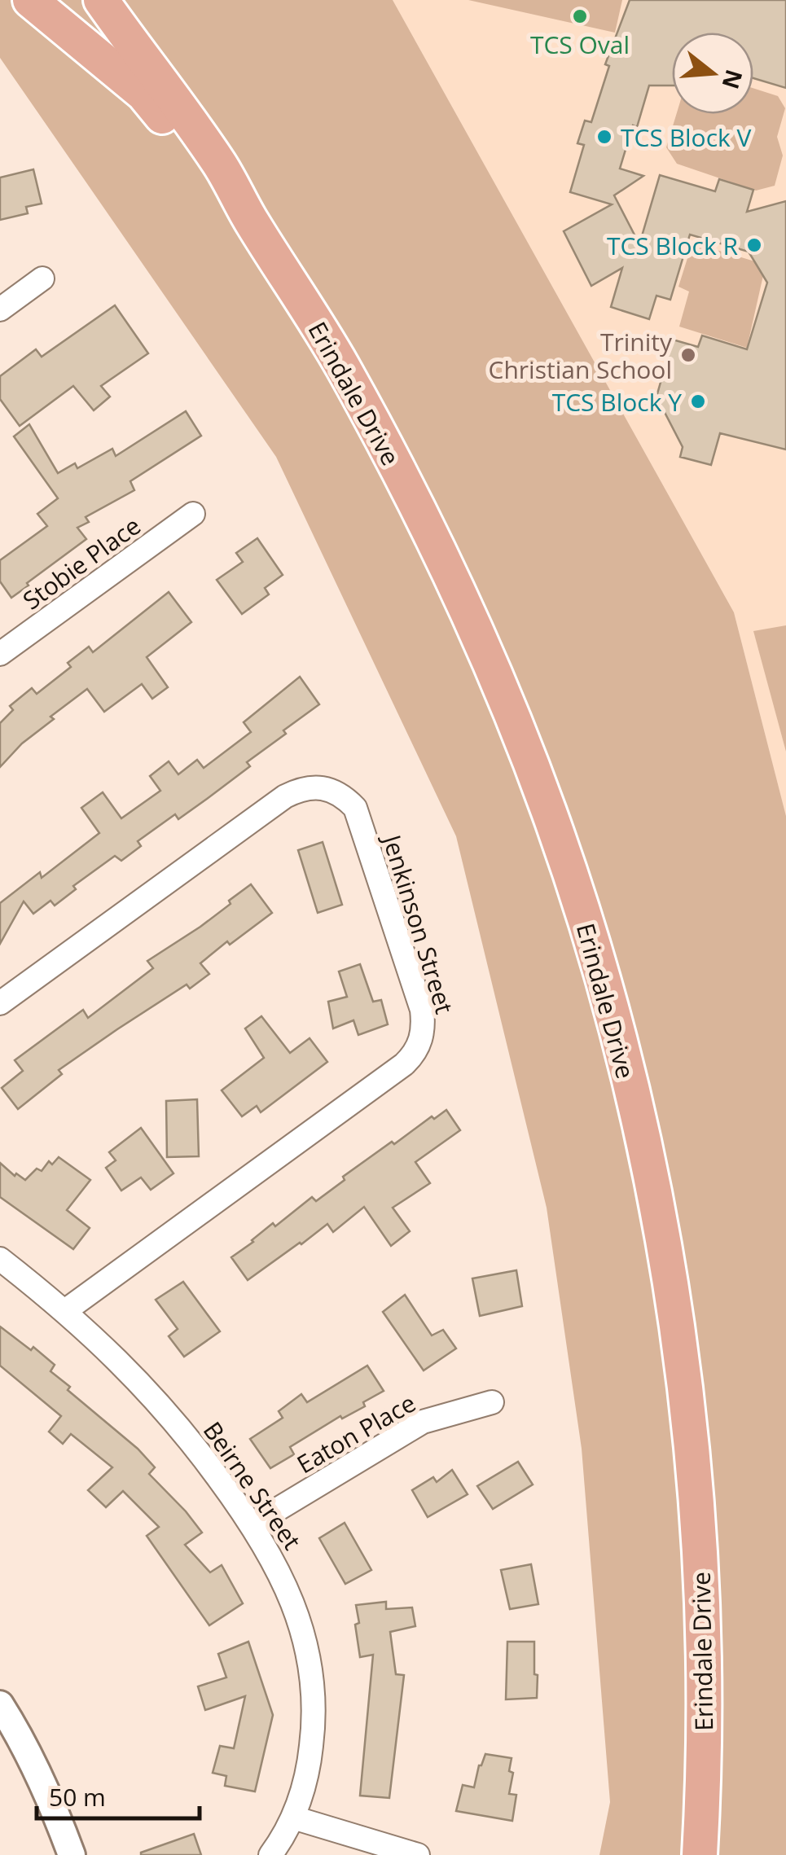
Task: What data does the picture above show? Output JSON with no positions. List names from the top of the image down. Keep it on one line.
{"streets":{"main road":["Erindale Drive"],"street":["Stobie Place","Jenkinson Street","Eaton Place","Beirne Street"]},"crossings":[["Jenkinson Street","Beirne Street"],["Eaton Place","Beirne Street"]],"places":["TCS Oval","TCS Block V","TCS Block R","Trinity Christian School","TCS Block Y"],"scale_bar":"50 m","north":"right"}
